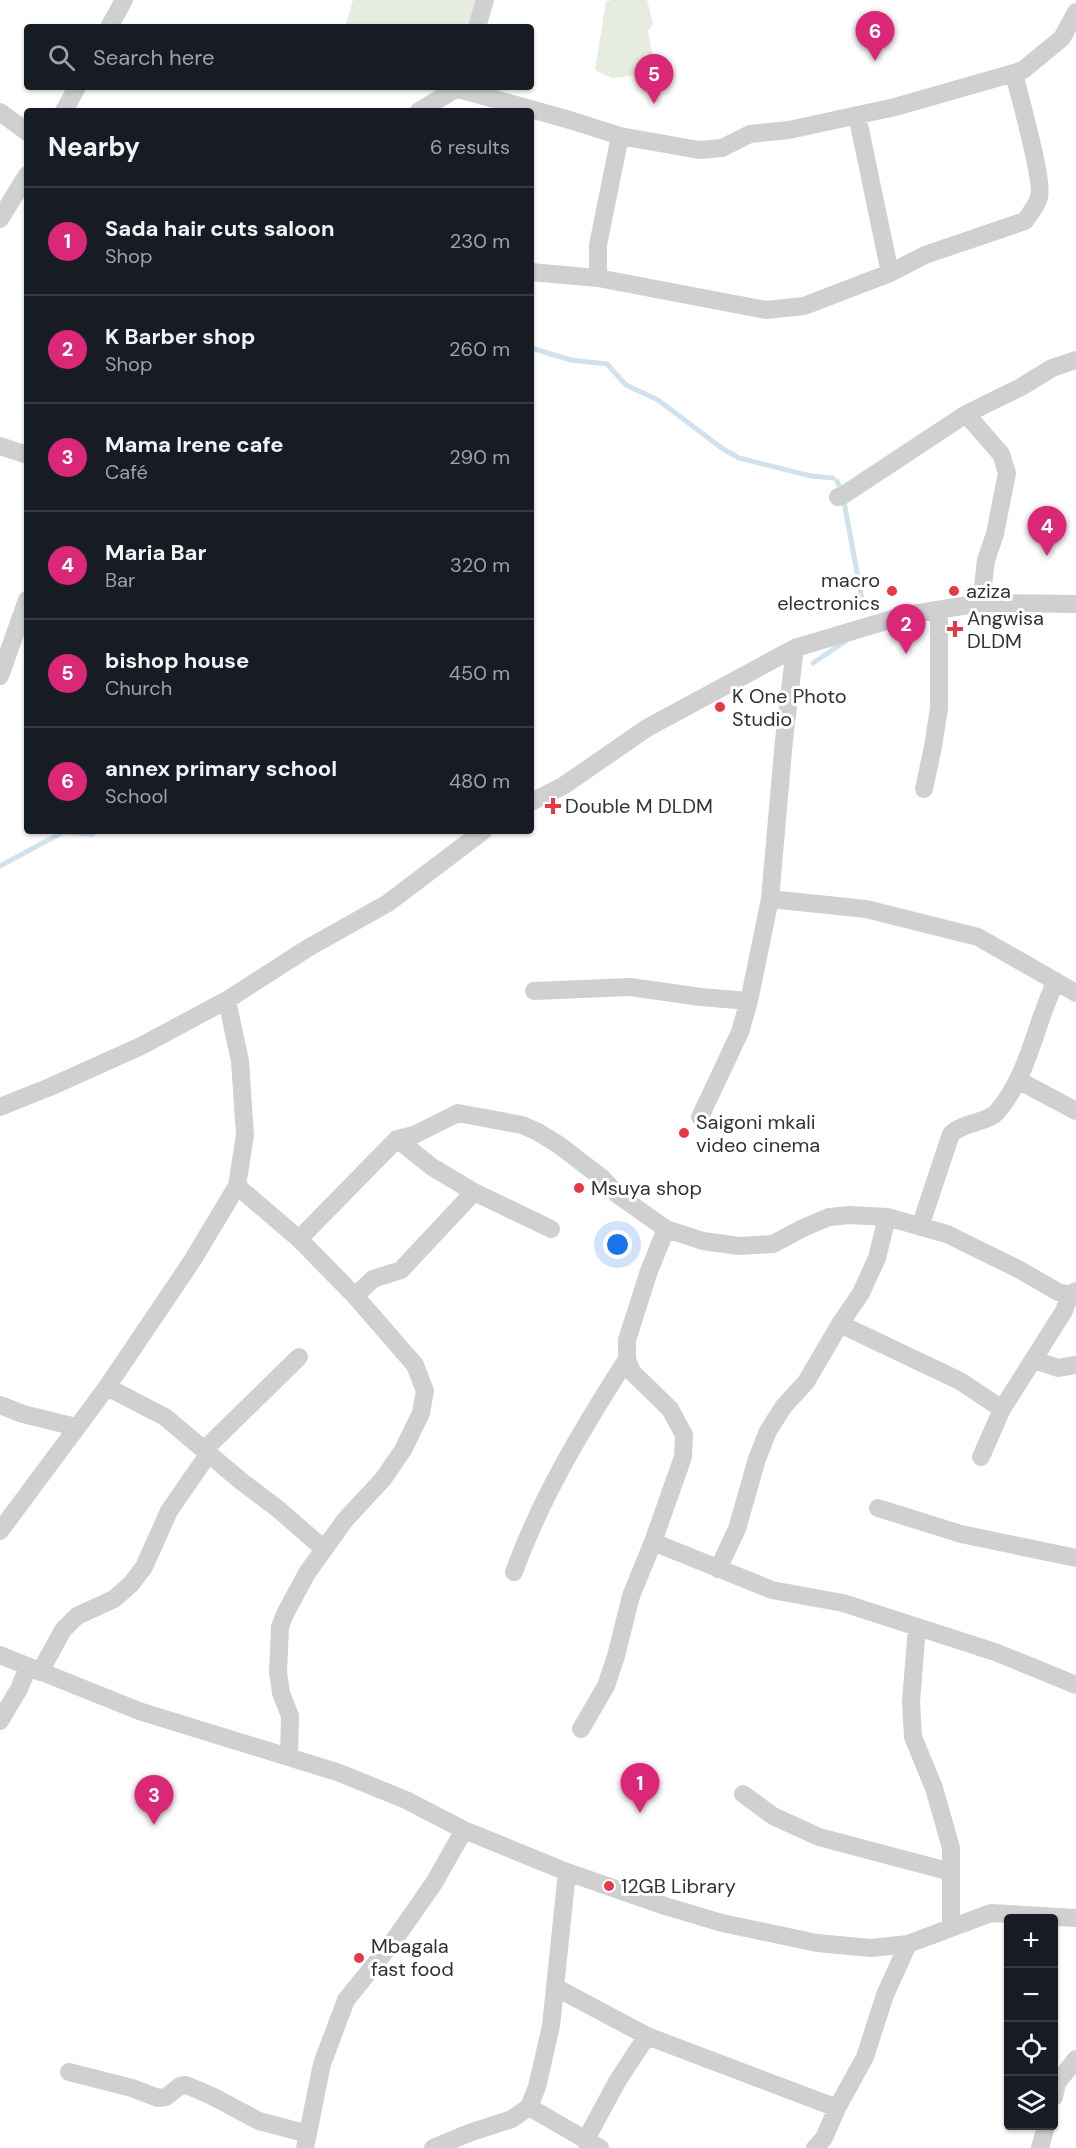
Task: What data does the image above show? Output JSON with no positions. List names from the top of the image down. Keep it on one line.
{"places":{"other":["macro electronics","aziza","K One Photo Studio","Saigoni mkali video cinema","Msuya shop","12GB Library","Mbagala fast food"],"health":["Angwisa DLDM","Double M DLDM"]},"page":{"pins":["6","5","4","2","1","3"],"search":"Search here","heading":["Nearby","6 results"],"list":[{"mark":"1","name":"Sada hair cuts saloon","note":"Shop","value":"230 m"},{"mark":"2","name":"K Barber shop","note":"Shop","value":"260 m"},{"mark":"3","name":"Mama Irene cafe","note":"Café","value":"290 m"},{"mark":"4","name":"Maria Bar","note":"Bar","value":"320 m"},{"mark":"5","name":"bishop house","note":"Church","value":"450 m"},{"mark":"6","name":"annex primary school","note":"School","value":"480 m"}],"map_buttons":["+","−"]}}
